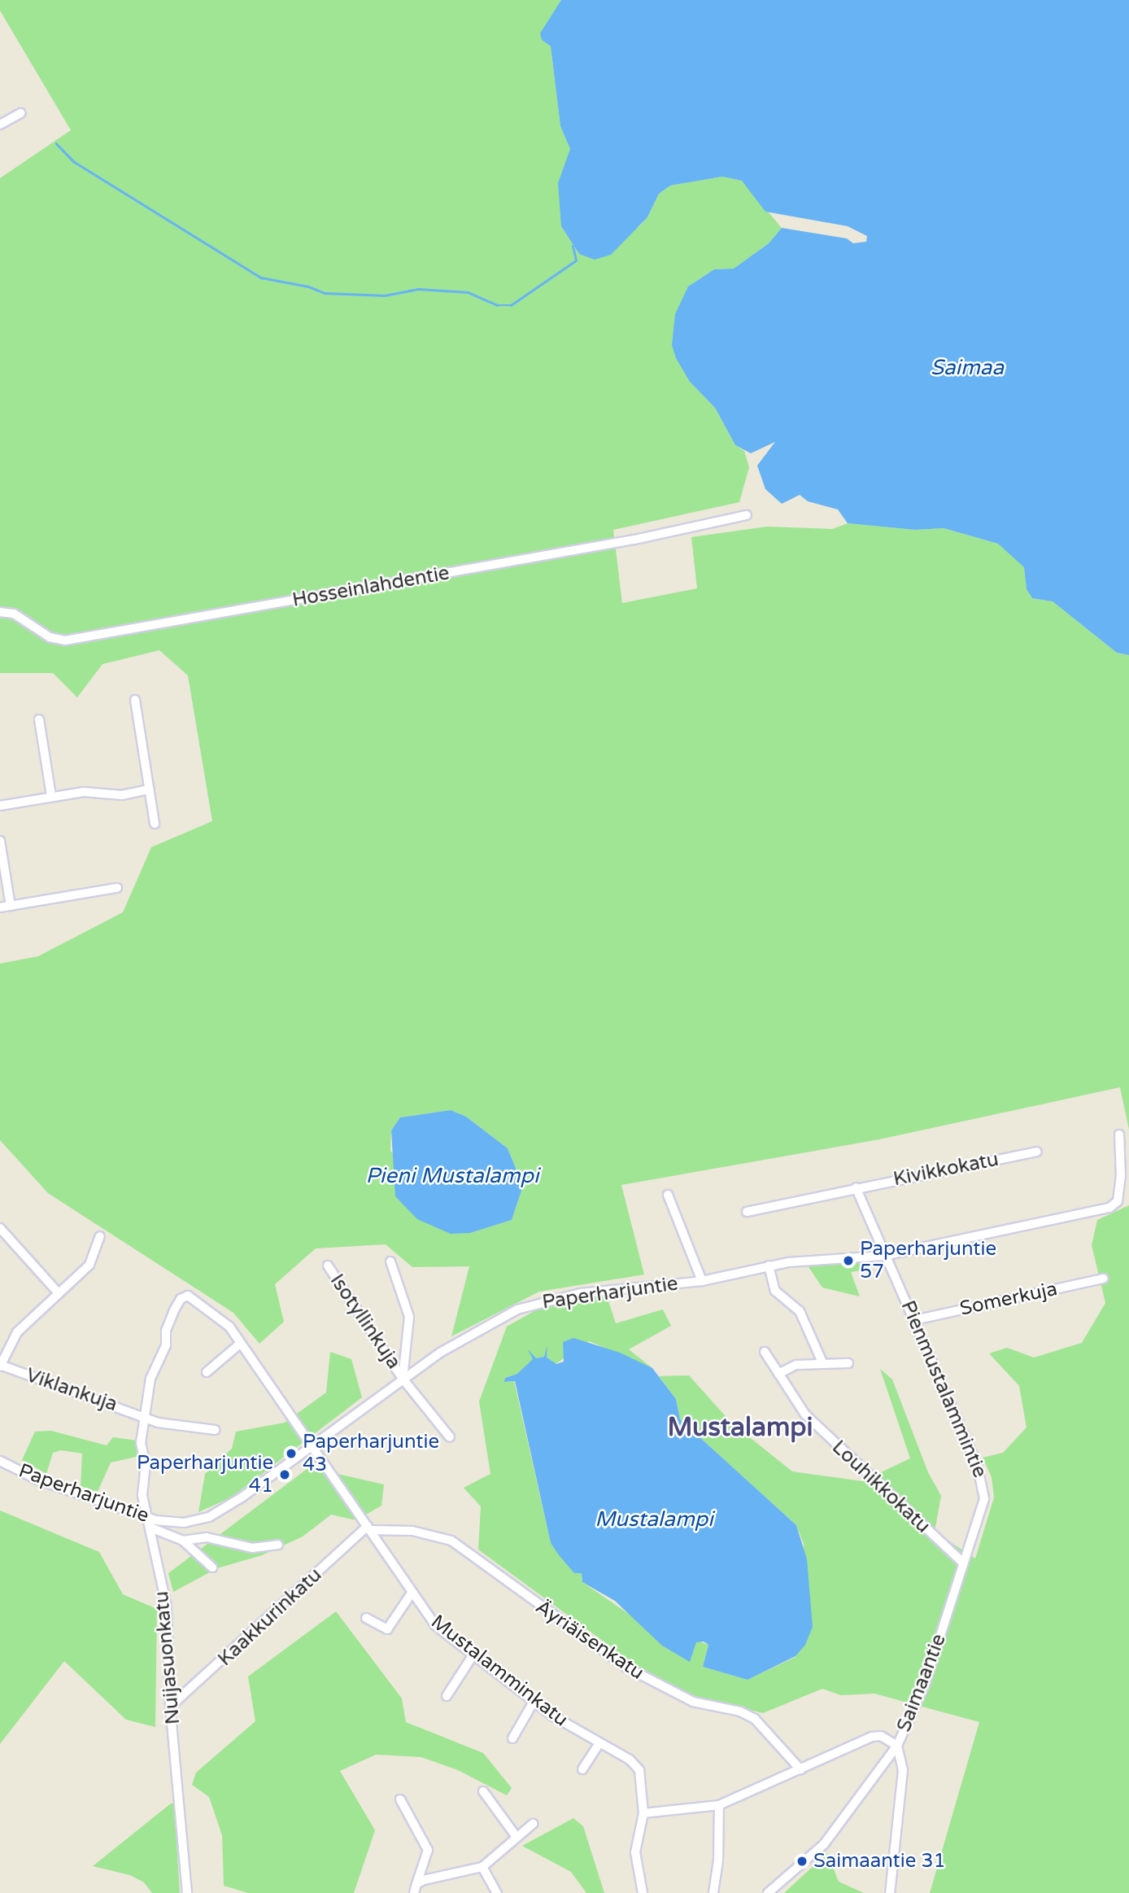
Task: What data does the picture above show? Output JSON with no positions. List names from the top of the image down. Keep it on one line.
{"streets":{"street":["Hosseinlahdentie","Kivikkokatu","Paperharjuntie","Somerkuja","Isotyllinkuja","Pienmustalammintie","Viklankuja","Louhikkokatu","Kaakkurinkatu","Äyriäisenkatu","Nuijasuonkatu","Mustalamminkatu","Saimaantie"]},"crossings":[["Kivikkokatu","Pienmustalammintie"],["Paperharjuntie","Isotyllinkuja"],["Paperharjuntie","Pienmustalammintie"],["Paperharjuntie","Nuijasuonkatu"],["Paperharjuntie","Mustalamminkatu"],["Somerkuja","Pienmustalammintie"],["Pienmustalammintie","Saimaantie"],["Viklankuja","Nuijasuonkatu"],["Louhikkokatu","Saimaantie"],["Kaakkurinkatu","Äyriäisenkatu"],["Kaakkurinkatu","Nuijasuonkatu"],["Kaakkurinkatu","Mustalamminkatu"],["Äyriäisenkatu","Mustalamminkatu"],["Nuijasuonkatu","Mustalamminkatu"]],"districts":["Mustalampi"],"water":["Saimaa","Pieni Mustalampi","Mustalampi"],"places":["Paperharjuntie 57","Paperharjuntie 43","Paperharjuntie 41","Saimaantie 31"]}
